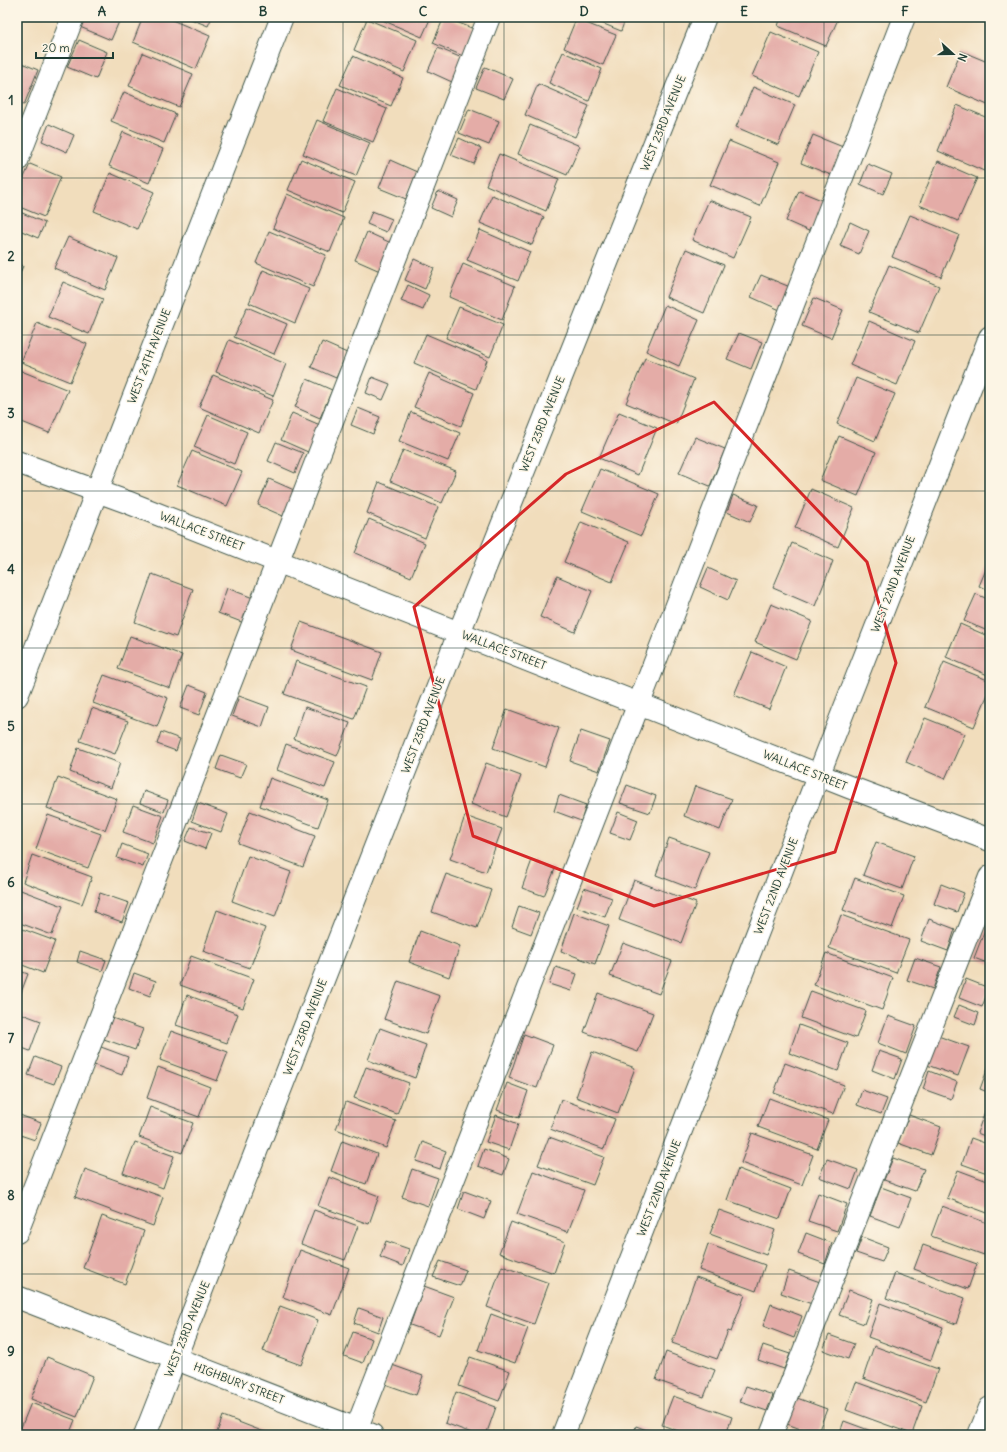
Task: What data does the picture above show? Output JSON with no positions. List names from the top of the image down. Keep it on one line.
{"streets":{"street":["WEST 23RD AVENUE","WEST 24TH AVENUE","WALLACE STREET","WEST 22ND AVENUE","HIGHBURY STREET"]},"crossings":[["WEST 23RD AVENUE","WALLACE STREET"],["WEST 23RD AVENUE","HIGHBURY STREET"],["WEST 24TH AVENUE","WALLACE STREET"],["WALLACE STREET","WEST 22ND AVENUE"]],"scale_bar":"20 m","north":"right","grid":{"columns":["A","B","C","D","E","F"],"rows":["1","2","3","4","5","6","7","8","9"]}}
